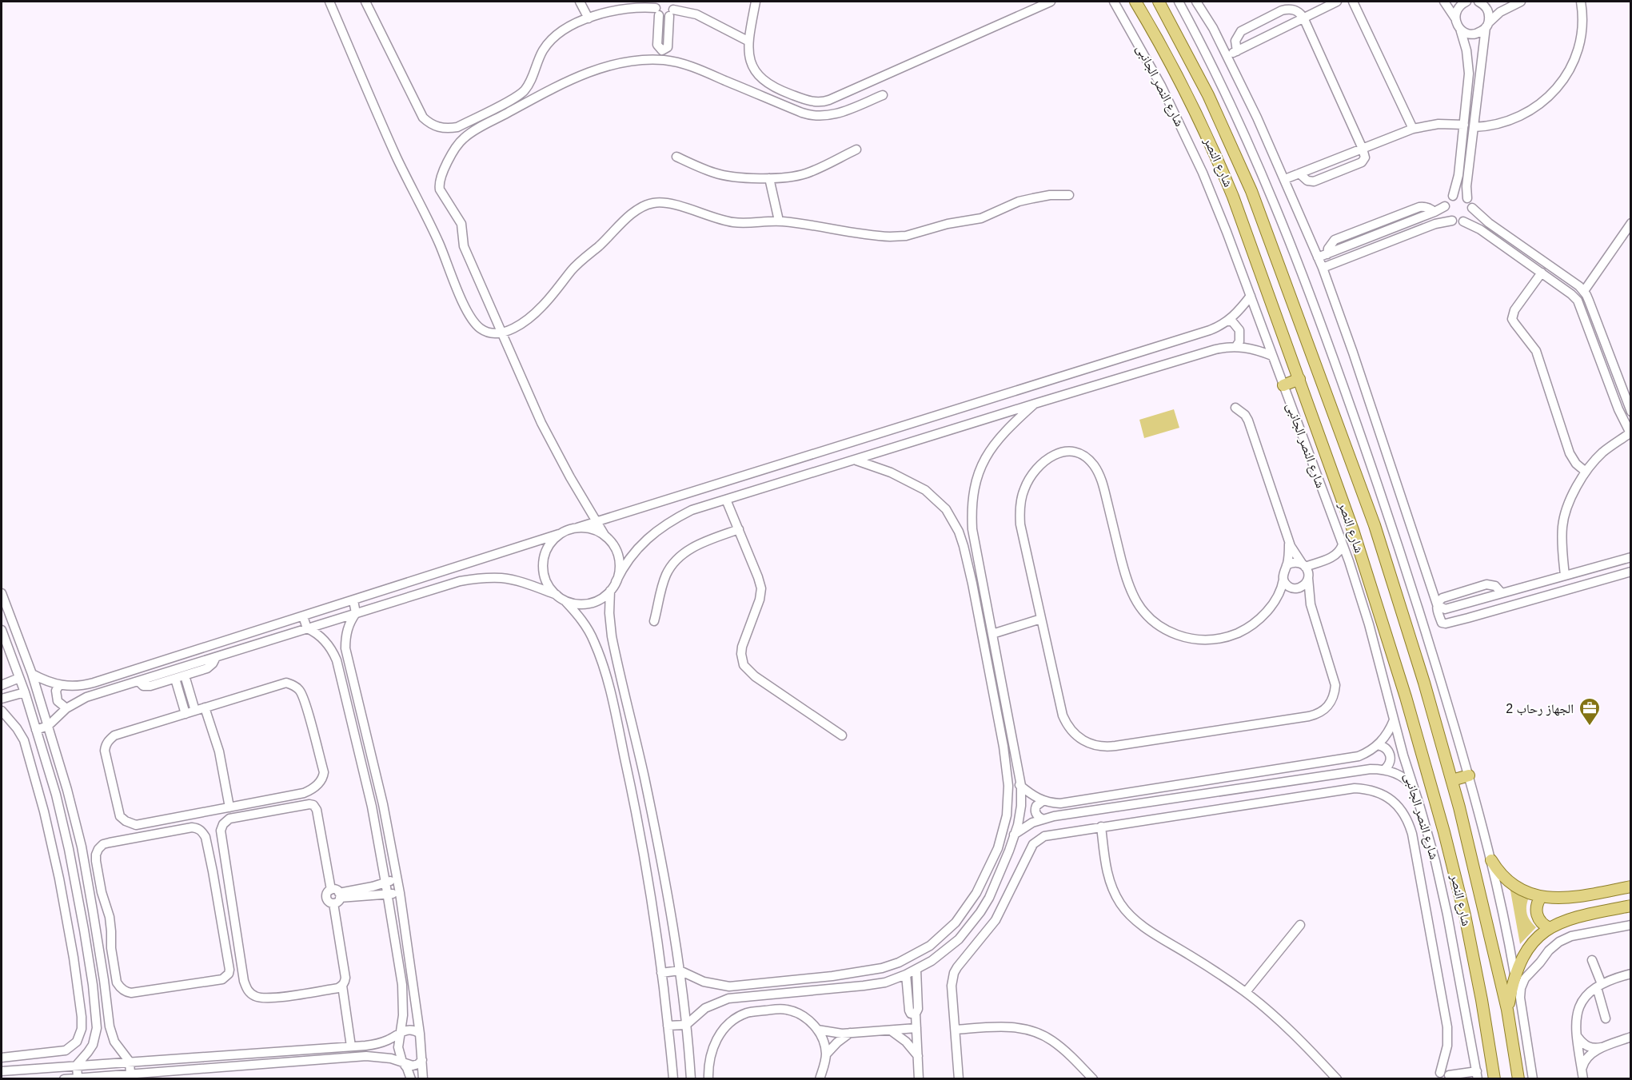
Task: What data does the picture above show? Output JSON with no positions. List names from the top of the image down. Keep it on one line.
{"streets":{"main road":["شارع النصر"],"street":["شارع النصر الجانبى"]},"places":{"office":["الجهاز رحاب 2"]}}
